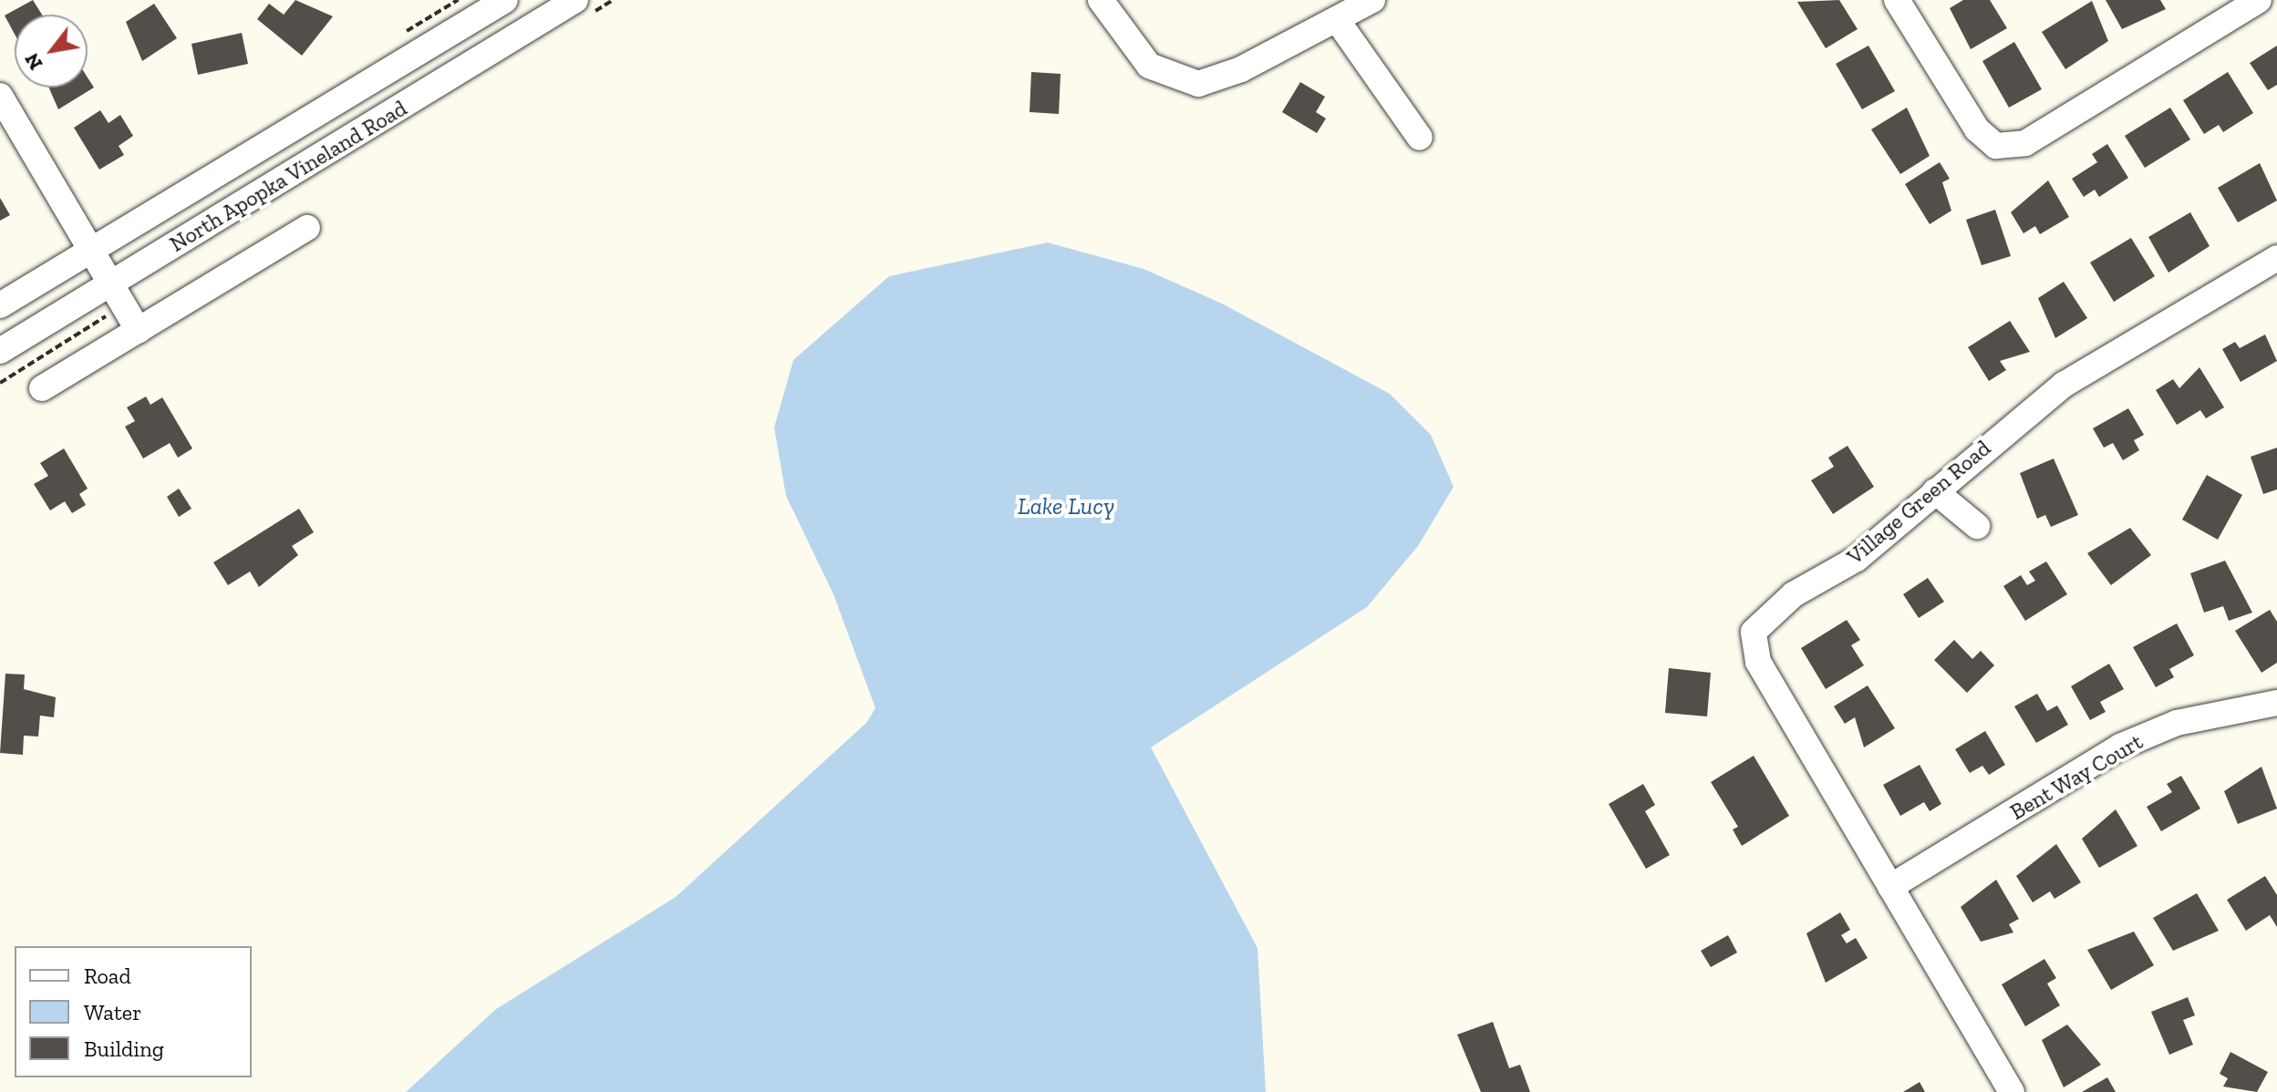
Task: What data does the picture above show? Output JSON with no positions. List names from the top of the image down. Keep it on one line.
{"streets":{"street":["North Apopka Vineland Road","Village Green Road","Bent Way Court"]},"crossings":[["Village Green Road","Bent Way Court"]],"water":["Lake Lucy"],"legend":["Road","Water","Building"],"north":"bottom left"}
